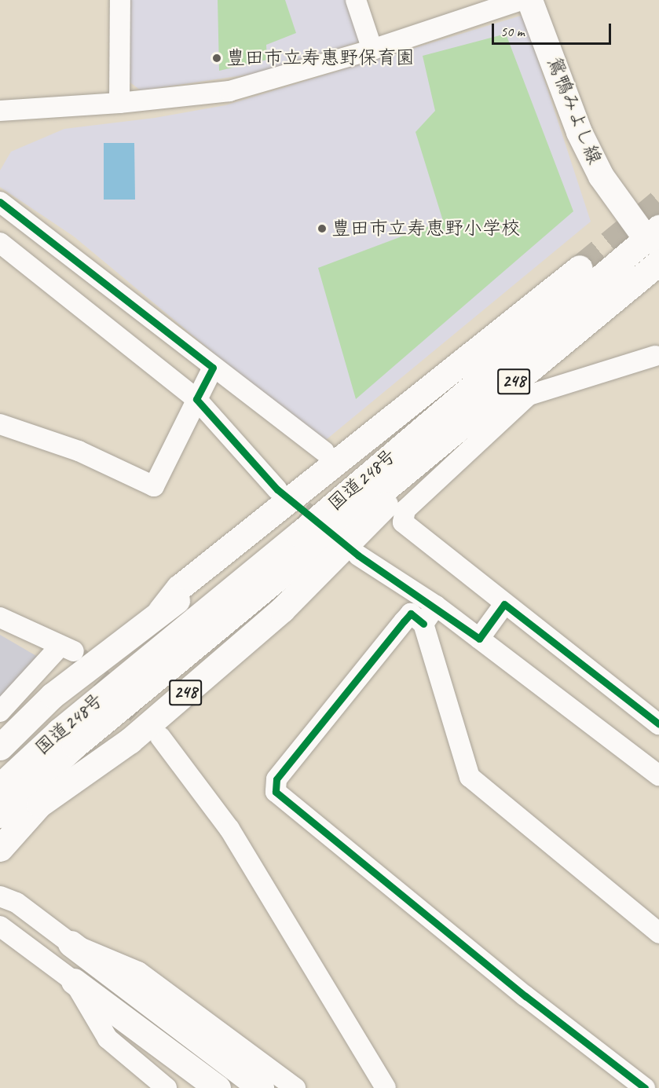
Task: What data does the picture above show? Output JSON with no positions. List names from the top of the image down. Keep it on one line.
{"streets":{"main road":["鴛鴨みよし線","248","国道248号"]},"crossings":[["鴛鴨みよし線","国道248号"],["248","国道248号"]],"places":["豊田市立寿惠野保育園","豊田市立寿恵野小学校"],"scale_bar":"50 m"}
